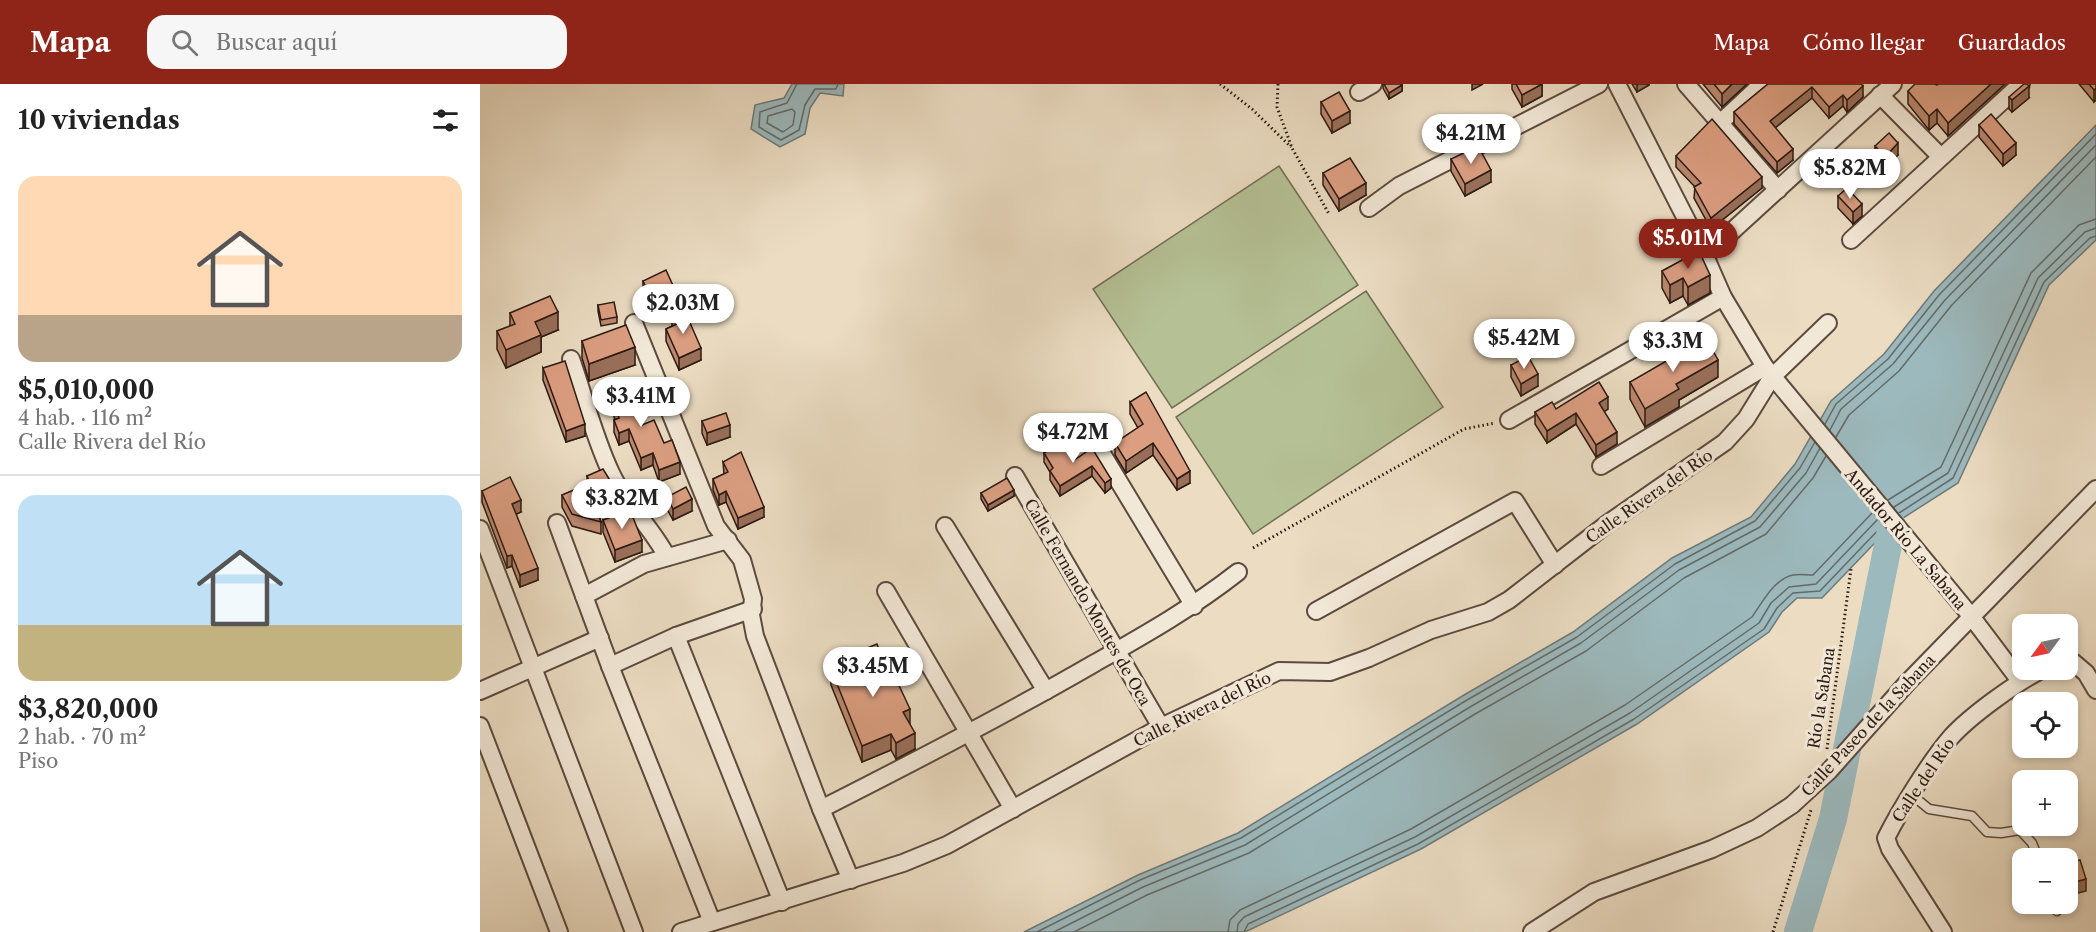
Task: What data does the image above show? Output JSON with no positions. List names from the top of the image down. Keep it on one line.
{"streets":{"street":["Calle Rivera del Río","Andador Río La Sabana","Calle Fernando Montes de Oca","Calle Paseo de la Sabana","Calle del Río"],"path":["Río la Sabana"]},"crossings":[["Calle Rivera del Río","Andador Río La Sabana"],["Calle Rivera del Río","Calle Fernando Montes de Oca"],["Andador Río La Sabana","Calle Paseo de la Sabana"],["Andador Río La Sabana","Calle del Río"]],"north":"bottom left","page":{"header":"Mapa","search":"Buscar aquí","nav":["Mapa","Cómo llegar","Guardados"],"heading":"10 viviendas","price":["$4.21M","$5.82M","$5.01M","$2.03M","$5.42M","$3.3M","$3.41M","$4.72M","$3.82M","$3.45M"],"list":[{"name":"$5,010,000","note":"4 hab. · 116 m² · Calle Rivera del Río"},{"name":"$3,820,000","note":"2 hab. · 70 m² · Piso"}],"map_buttons":["+","−"]}}
